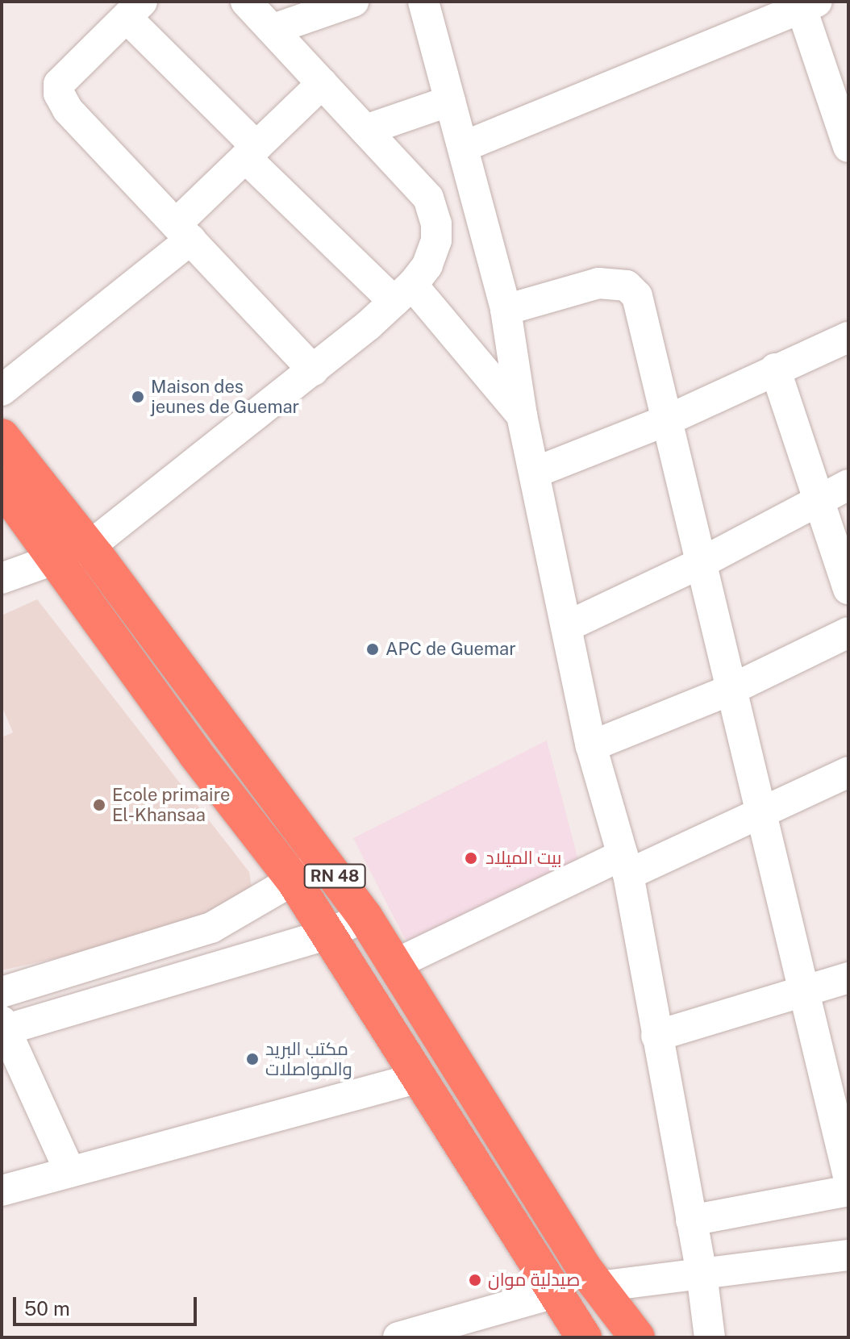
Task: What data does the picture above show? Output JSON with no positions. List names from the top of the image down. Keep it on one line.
{"streets":{"highway":["RN 48"]},"places":["Maison des jeunes de Guemar","APC de Guemar","Ecole primaire El-Khansaa","بيت الميلاد","مكتب البريد والمواصلات","صيدلية موان"],"scale_bar":"50 m"}
